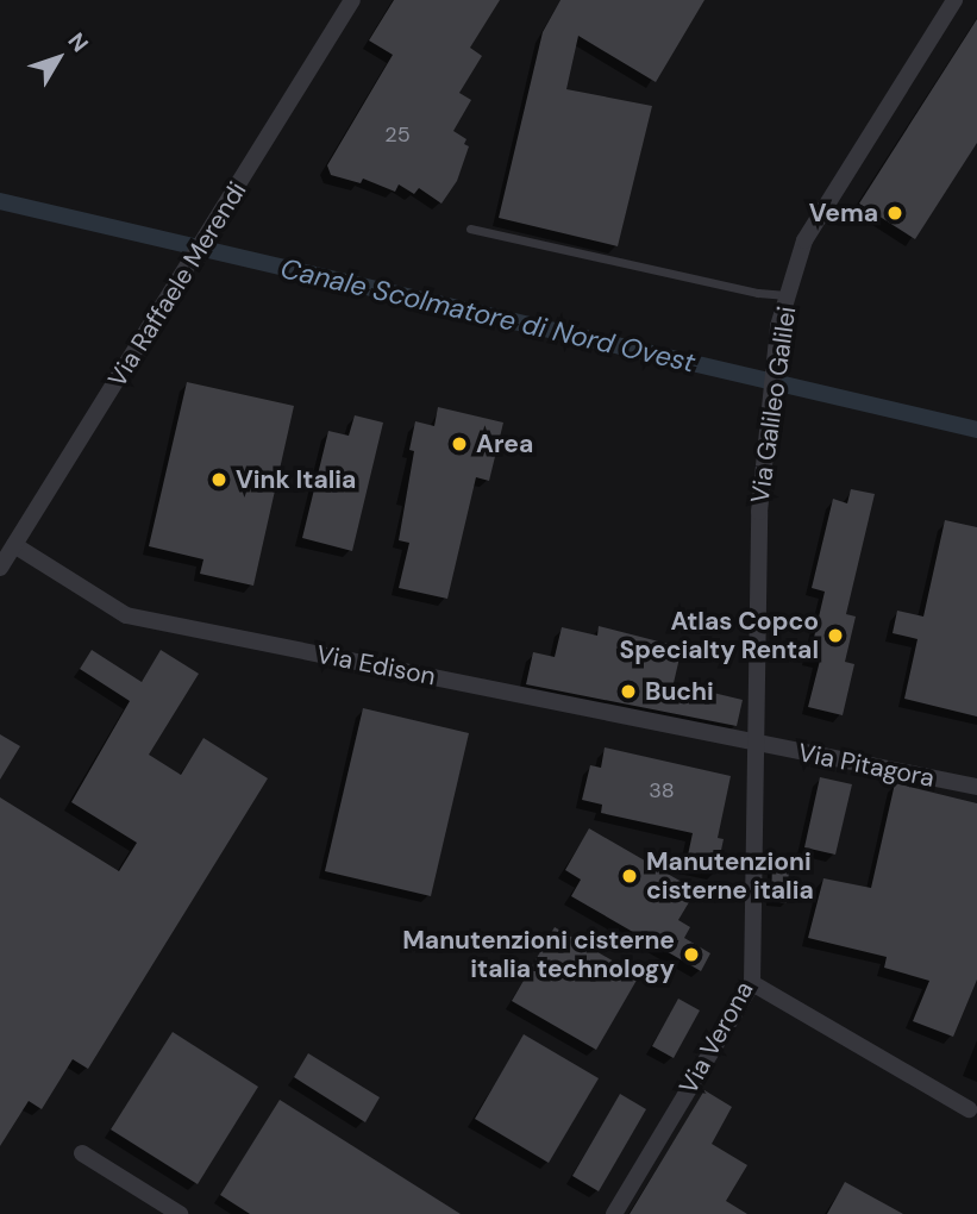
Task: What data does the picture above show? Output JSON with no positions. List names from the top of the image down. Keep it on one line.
{"streets":{"street":["Via Raffaele Merendi","Via Galileo Galilei","Via Edison","Via Pitagora","Via Verona"]},"crossings":[["Via Raffaele Merendi","Via Edison"],["Via Galileo Galilei","Via Edison"],["Via Galileo Galilei","Via Pitagora"],["Via Galileo Galilei","Via Verona"],["Via Edison","Via Pitagora"],["Via Edison","Via Verona"],["Via Pitagora","Via Verona"]],"water":["Canale Scolmatore di Nord Ovest"],"places":["Vema","Area","Vink Italia","Atlas Copco Specialty Rental","Buchi","Manutenzioni cisterne italia","Manutenzioni cisterne italia technology"],"house_numbers":["25","38"],"north":"top right"}
